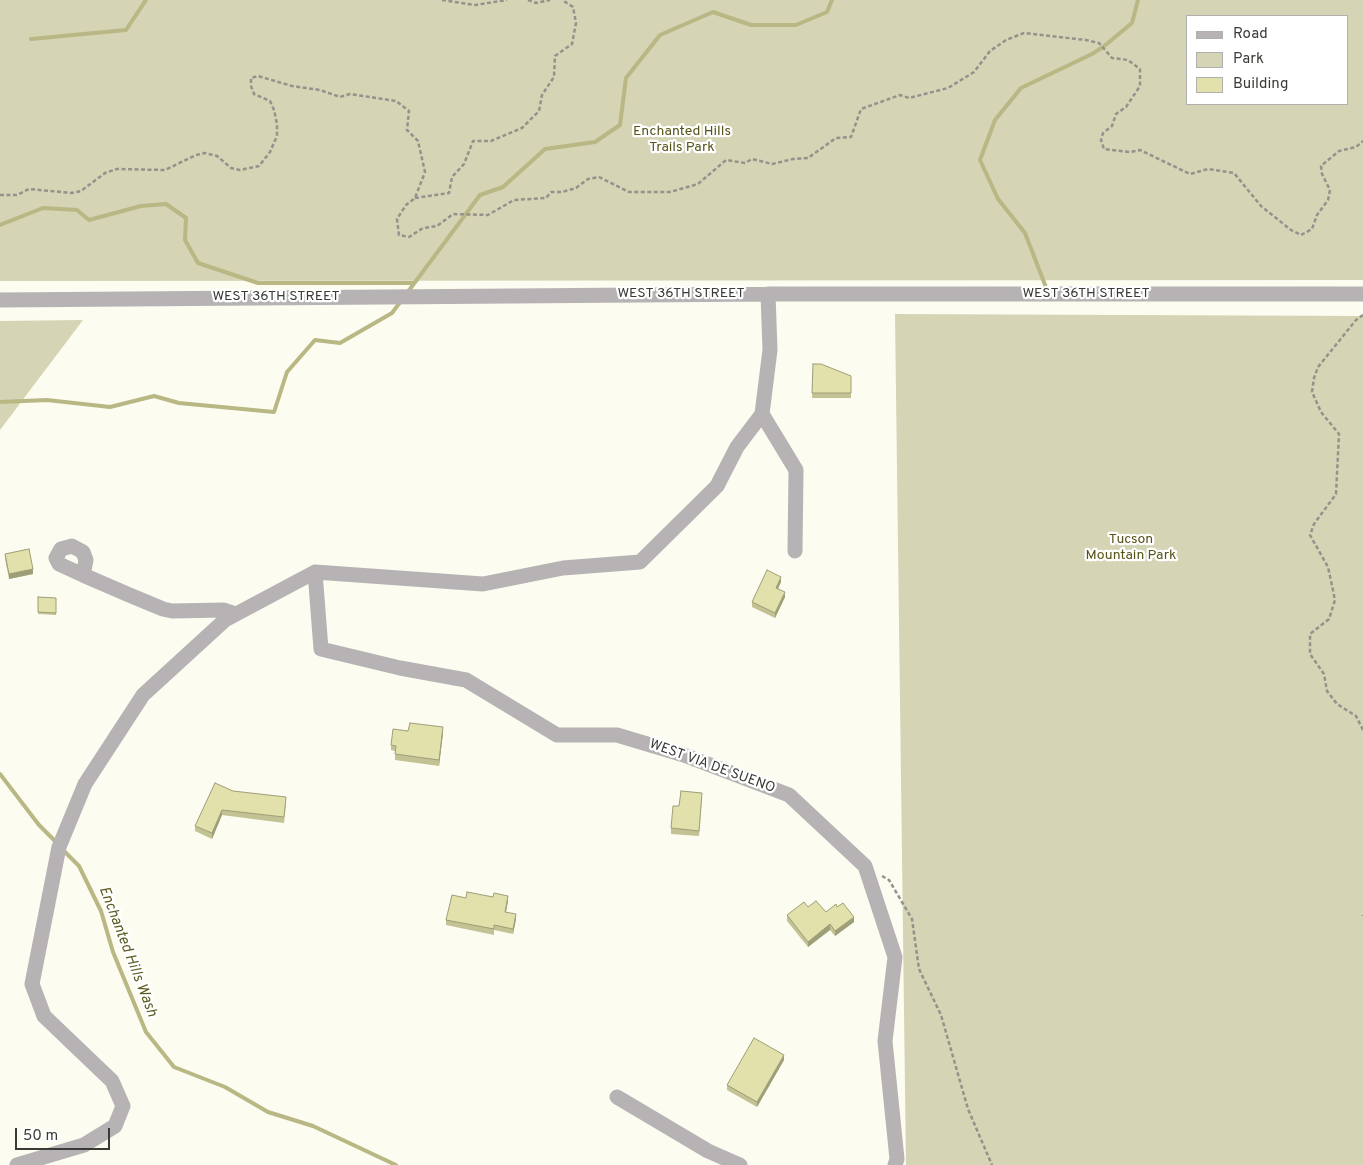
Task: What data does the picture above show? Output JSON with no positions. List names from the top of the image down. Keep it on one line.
{"streets":{"street":["WEST 36TH STREET","WEST VIA DE SUENO"]},"water":["Enchanted Hills Wash"],"parks":["Enchanted Hills Trails Park","Tucson Mountain Park"],"legend":["Road","Park","Building"],"scale_bar":"50 m"}
